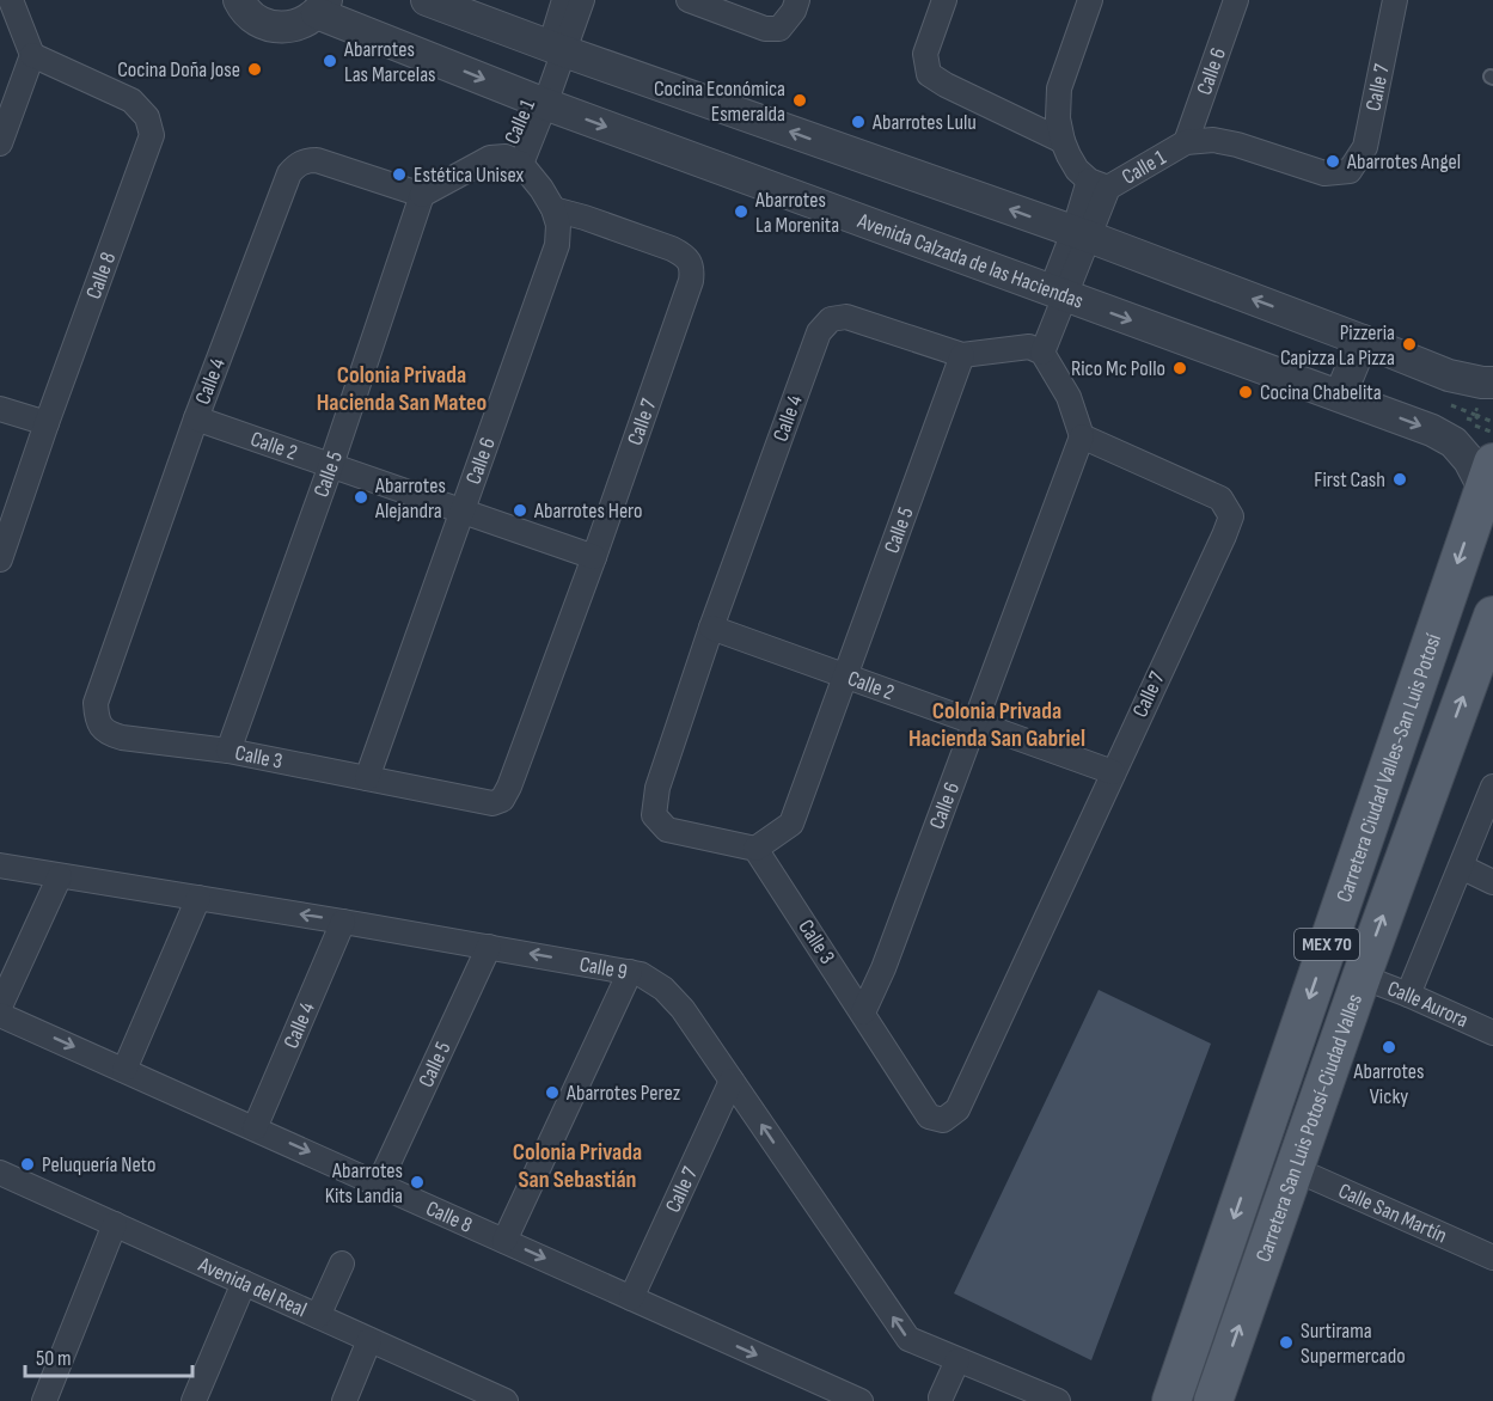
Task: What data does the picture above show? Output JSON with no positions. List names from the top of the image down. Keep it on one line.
{"streets":{"main road":["Carretera Ciudad Valles-San Luis Potosí","MEX 70","Carretera San Luis Potosí-Ciudad Valles"],"street":["Calle 6","Calle 7","Calle 1","Avenida Calzada de las Haciendas","Calle 8","Calle 4","Calle 2","Calle 5","Calle 3","Calle 9","Calle Aurora","Calle San Martín","Avenida del Real"]},"crossings":[["Calle 6","Calle 7"],["Calle 6","Calle 1"],["Calle 6","Calle 2"],["Calle 6","Calle 3"],["Calle 7","Calle 1"],["Calle 7","Calle 8"],["Calle 7","Calle 2"],["Calle 7","Calle 3"],["Calle 7","Calle 9"],["Calle 1","Avenida Calzada de las Haciendas"],["Calle 1","Calle 4"],["Calle 1","Calle 5"],["Avenida Calzada de las Haciendas","Carretera Ciudad Valles-San Luis Potosí"],["Calle 8","Calle 4"],["Calle 8","Calle 5"],["Calle 4","Calle 2"],["Calle 4","Calle 5"],["Calle 4","Calle 3"],["Calle 4","Calle 9"],["Calle 2","Calle 5"],["Calle 5","Calle 3"],["Calle 5","Calle 9"],["Calle Aurora","Carretera San Luis Potosí-Ciudad Valles"],["Carretera San Luis Potosí-Ciudad Valles","Calle San Martín"]],"one_way":["Calle 8","Carretera Ciudad Valles-San Luis Potosí","Calle 9","Carretera San Luis Potosí-Ciudad Valles"],"districts":["Colonia Privada Hacienda San Mateo","Colonia Privada Hacienda San Gabriel","Colonia Privada San Sebastián"],"places":["Abarrotes Las Marcelas","Cocina Doña Jose","Cocina Económica Esmeralda","Abarrotes Lulu","Abarrotes Angel","Estética Unisex","Abarrotes La Morenita","Pizzeria Capizza La Pizza","Rico Mc Pollo","Cocina Chabelita","First Cash","Abarrotes Alejandra","Abarrotes Hero","Abarrotes Vicky","Abarrotes Perez","Peluquería Neto","Abarrotes Kits Landia","Surtirama Supermercado"],"scale_bar":"50 m"}
